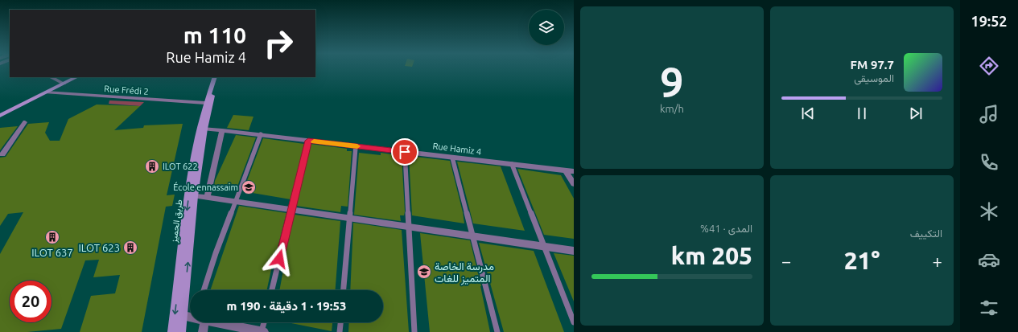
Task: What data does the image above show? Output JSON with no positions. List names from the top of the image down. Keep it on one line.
{"streets":{"main road":["طريق الحميز"],"street":["Rue Frédi 2","Rue Hamiz 4"]},"crossings":[["Rue Frédi 2","طريق الحميز"],["Rue Hamiz 4","طريق الحميز"]],"places":{"building":["ILOT 622","ILOT 637","ILOT 623"],"school or university":["École ennassaim","مدرسة الخاصة المتميز للغات"]},"page":{"tabs":"19:52","tile":[["9","km/h"],"التكييف",["المدى · 41%","205 km"]],"turn":["110 m","Rue Hamiz 4"],"song":["97.7 FM","الموسيقى"],"heat":["−","21°","+"],"limit":"20","trip":"19:53 · 1 دقيقة · 190 m"}}
